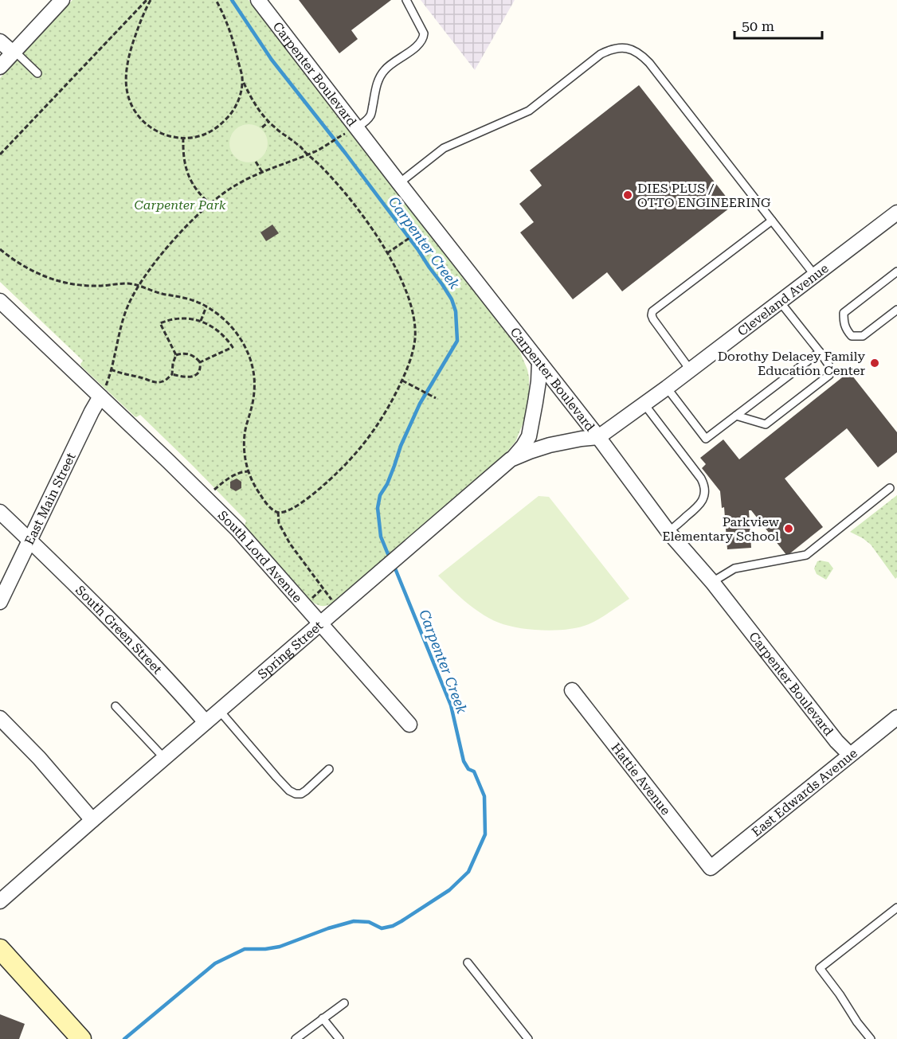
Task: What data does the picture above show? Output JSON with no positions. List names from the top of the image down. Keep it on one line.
{"streets":{"street":["Carpenter Boulevard","Cleveland Avenue","East Main Street","South Lord Avenue","South Green Street","Spring Street","Hattie Avenue","East Edwards Avenue"]},"crossings":[["Carpenter Boulevard","Cleveland Avenue"],["Carpenter Boulevard","Spring Street"],["Carpenter Boulevard","East Edwards Avenue"],["Cleveland Avenue","Spring Street"],["East Main Street","South Lord Avenue"],["East Main Street","South Green Street"],["South Lord Avenue","Spring Street"],["South Green Street","Spring Street"],["Hattie Avenue","East Edwards Avenue"]],"water":["Carpenter Creek"],"parks":["Carpenter Park"],"places":["DIES PLUS / OTTO ENGINEERING","Dorothy Delacey Family Education Center","Parkview Elementary School"],"scale_bar":"50 m"}
